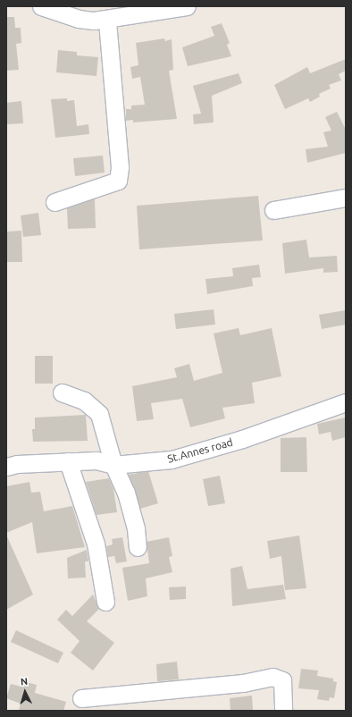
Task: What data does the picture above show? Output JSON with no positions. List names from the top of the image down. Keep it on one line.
{"streets":{"street":["St.Annes road"]},"north":"top"}
